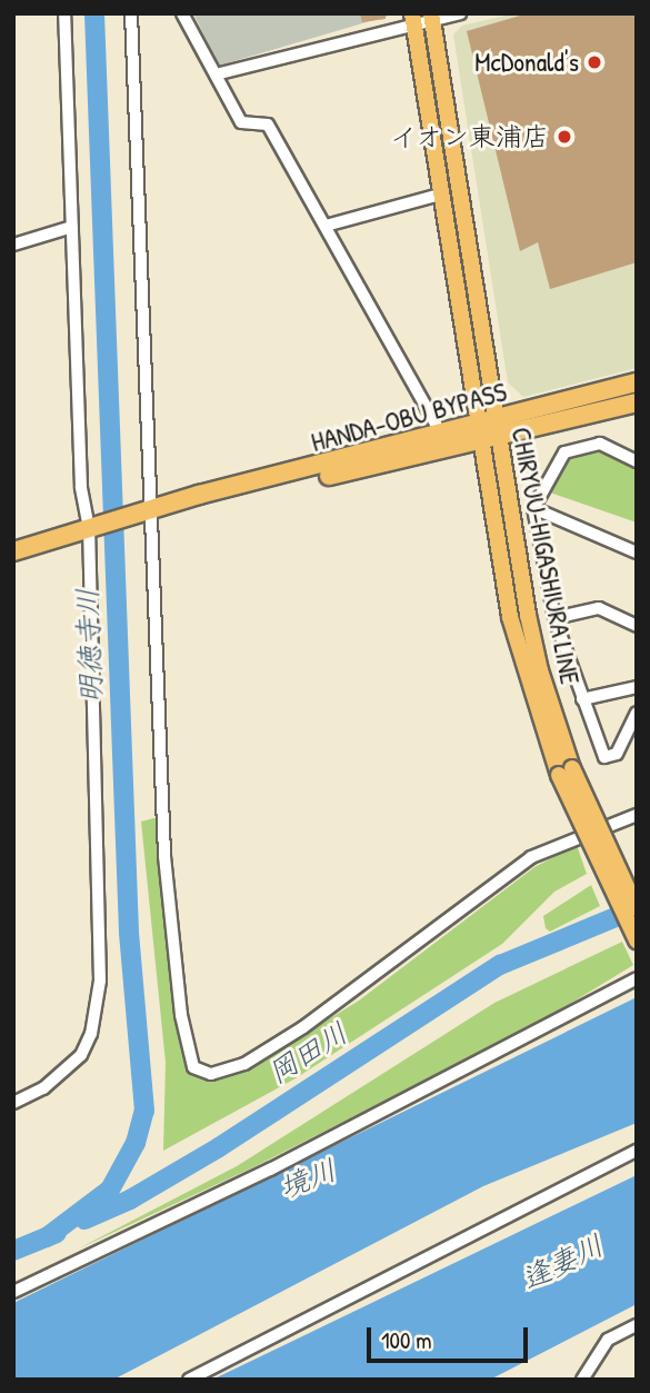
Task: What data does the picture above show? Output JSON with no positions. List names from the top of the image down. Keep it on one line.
{"streets":{"highway":["HANDA-OBU BYPASS"],"main road":["CHIRYUU-HIGASHIURA LINE"]},"crossings":[["HANDA-OBU BYPASS","CHIRYUU-HIGASHIURA LINE"]],"water":["明徳寺川","岡田川","境川","逢妻川"],"places":["McDonald's","イオン東浦店"],"scale_bar":"100 m"}
